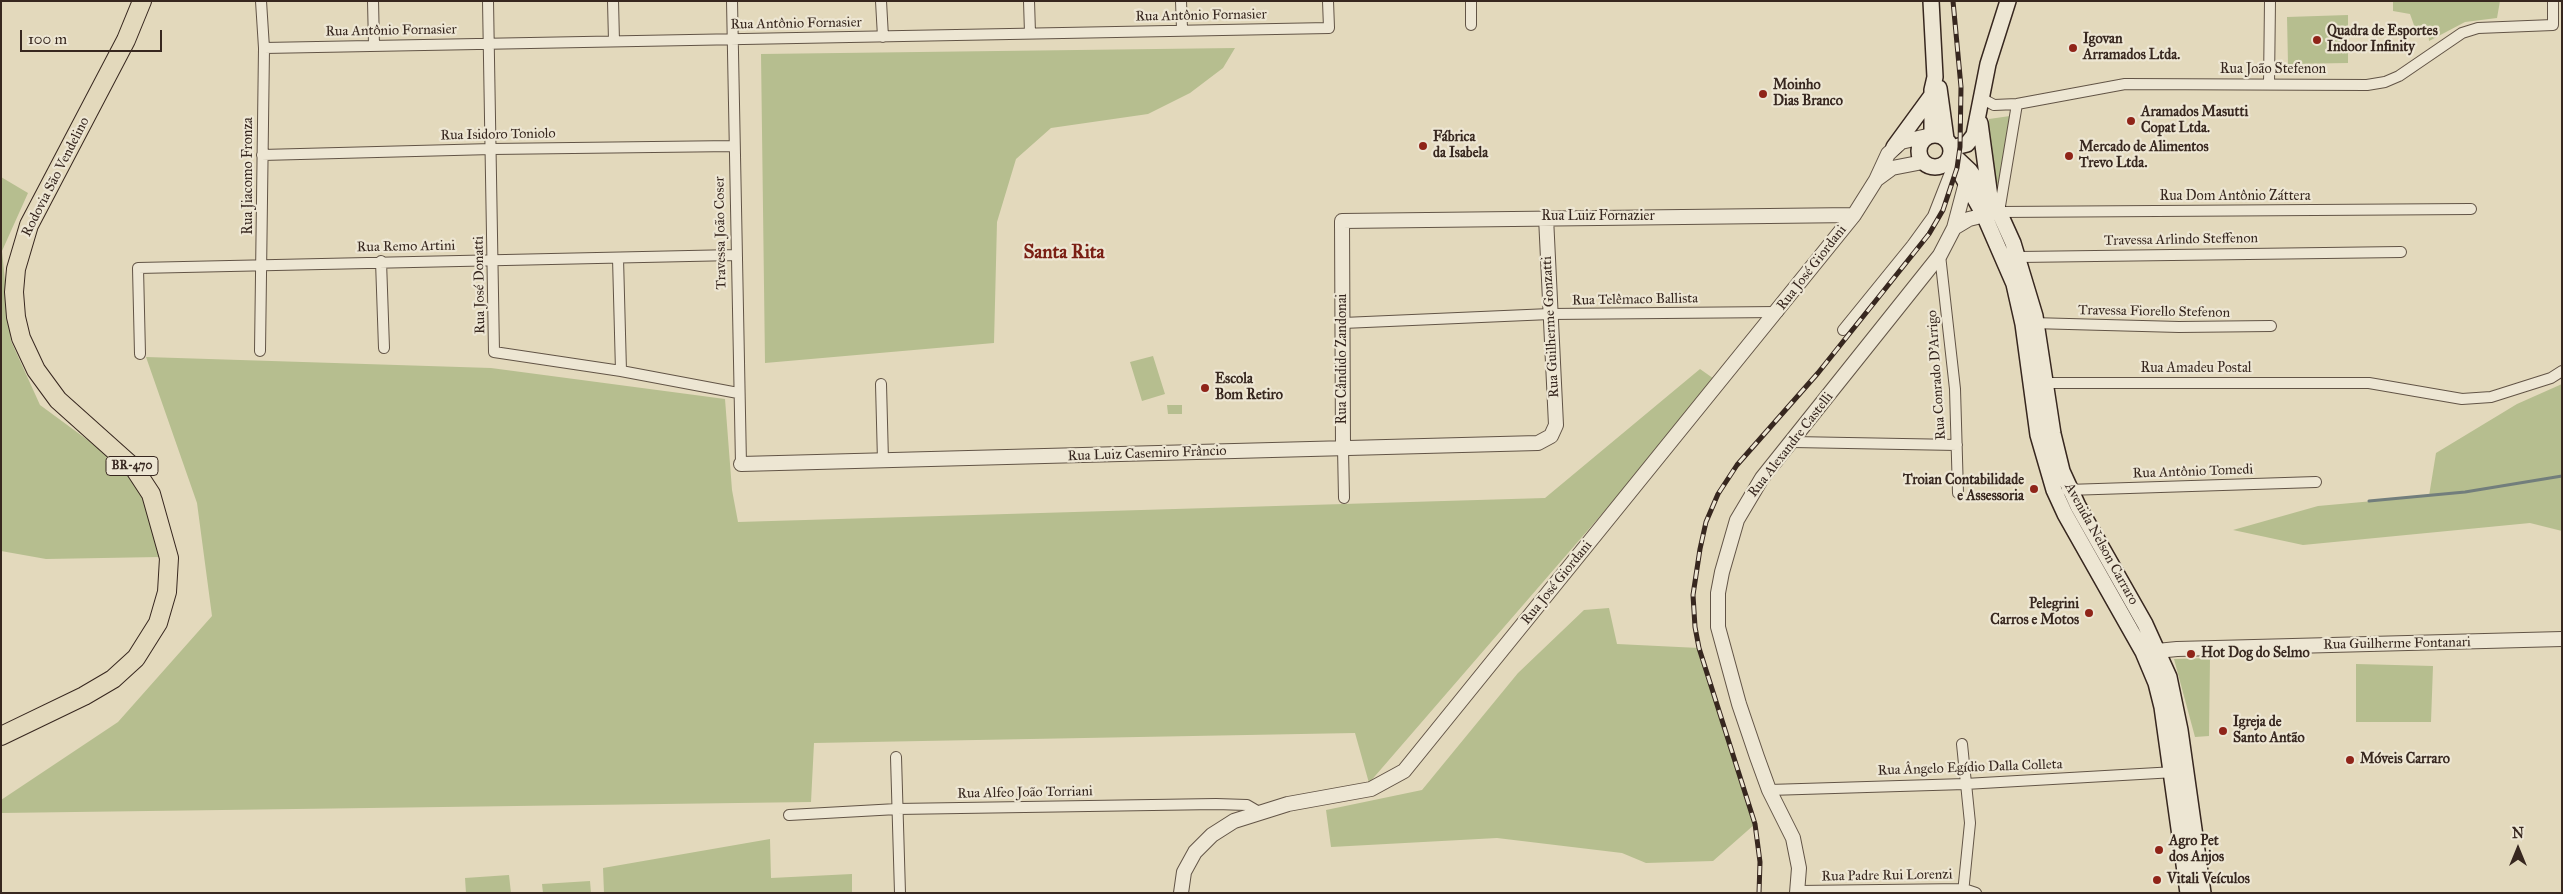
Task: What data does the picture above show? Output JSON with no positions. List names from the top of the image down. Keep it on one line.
{"streets":{"highway":["Rodovia São Vendelino","BR-470"],"main road":["Avenida Nelson Carraro"],"street":["Rua Antônio Fornasier","Rua João Stefenon","Rua Isidoro Toniolo","Rua Jiacomo Fronza","Rua Dom Antônio Záttera","Rua Luiz Fornazier","Travessa João Coser","Travessa Arlindo Steffenon","Rua Remo Artini","Rua José Giordani","Rua José Donatti","Rua Telêmaco Ballista","Travessa Fiorello Stefenon","Rua Guilherme Gonzatti","Rua Cândido Zandonai","Rua Amadeu Postal","Rua Conrado D'Arrigo","Rua Alexandre Castelli","Rua Luiz Casemiro Frâncio","Rua Antônio Tomedi","Rua Guilherme Fontanari","Rua Ângelo Egídio Dalla Colleta","Rua Alfeo João Torriani","Rua Padre Rui Lorenzi"]},"crossings":[["Rua Antônio Fornasier","Rua Jiacomo Fronza"],["Rua Antônio Fornasier","Travessa João Coser"],["Rua Antônio Fornasier","Rua José Donatti"],["Rua Isidoro Toniolo","Rua Jiacomo Fronza"],["Rua Isidoro Toniolo","Travessa João Coser"],["Rua Isidoro Toniolo","Rua José Donatti"],["Rua Jiacomo Fronza","Rua Remo Artini"],["Rua Dom Antônio Záttera","Avenida Nelson Carraro"],["Rua Luiz Fornazier","Rua José Giordani"],["Rua Luiz Fornazier","Rua Guilherme Gonzatti"],["Rua Luiz Fornazier","Rua Cândido Zandonai"],["Travessa João Coser","Rua Remo Artini"],["Travessa João Coser","Rua José Donatti"],["Travessa João Coser","Rua Luiz Casemiro Frâncio"],["Travessa Arlindo Steffenon","Avenida Nelson Carraro"],["Rua Remo Artini","Rua José Donatti"],["Rua José Giordani","Rua Telêmaco Ballista"],["Rua José Giordani","Rua Alfeo João Torriani"],["Rua Telêmaco Ballista","Rua Guilherme Gonzatti"],["Rua Telêmaco Ballista","Rua Cândido Zandonai"],["Travessa Fiorello Stefenon","Avenida Nelson Carraro"],["Rua Guilherme Gonzatti","Rua Luiz Casemiro Frâncio"],["Rua Cândido Zandonai","Rua Luiz Casemiro Frâncio"],["Rua Amadeu Postal","Avenida Nelson Carraro"],["Rua Conrado D'Arrigo","Rua Alexandre Castelli"],["Rua Alexandre Castelli","Avenida Nelson Carraro"],["Rua Alexandre Castelli","Rua Ângelo Egídio Dalla Colleta"],["Rua Alexandre Castelli","Rua Padre Rui Lorenzi"],["Rua Antônio Tomedi","Avenida Nelson Carraro"],["Avenida Nelson Carraro","Rua Guilherme Fontanari"],["Avenida Nelson Carraro","Rua Ângelo Egídio Dalla Colleta"]],"districts":["Santa Rita"],"places":["Quadra de Esportes Indoor Infinity","Igovan Arramados Ltda.","Moinho Dias Branco","Aramados Masutti Copat Ltda.","Fábrica da Isabela","Mercado de Alimentos Trevo Ltda.","Escola Bom Retiro","Troian Contabilidade e Assessoria","Pelegrini Carros e Motos","Hot Dog do Selmo","Igreja de Santo Antão","Móveis Carraro","Agro Pet dos Anjos","Vitali Veículos"],"scale_bar":"100 m","north":"top"}
